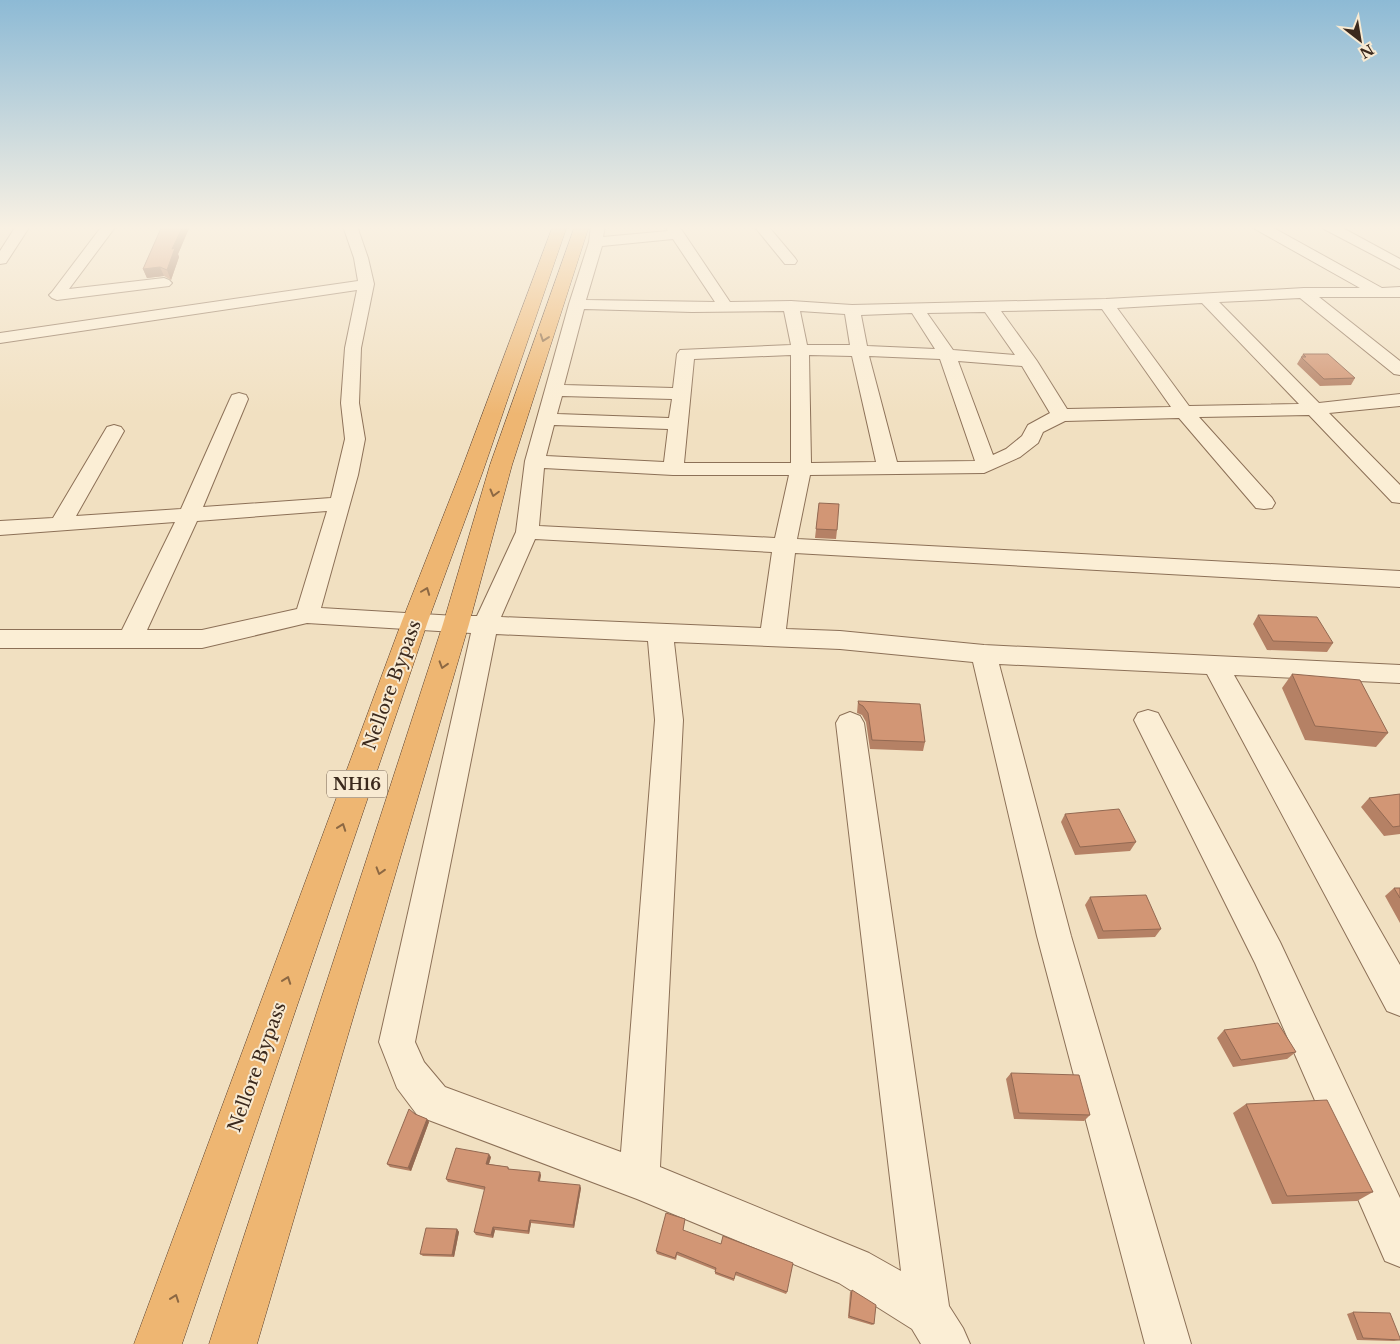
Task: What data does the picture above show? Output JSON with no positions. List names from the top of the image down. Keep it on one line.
{"streets":{"highway":["Nellore Bypass","NH16"]},"north":"bottom right"}
